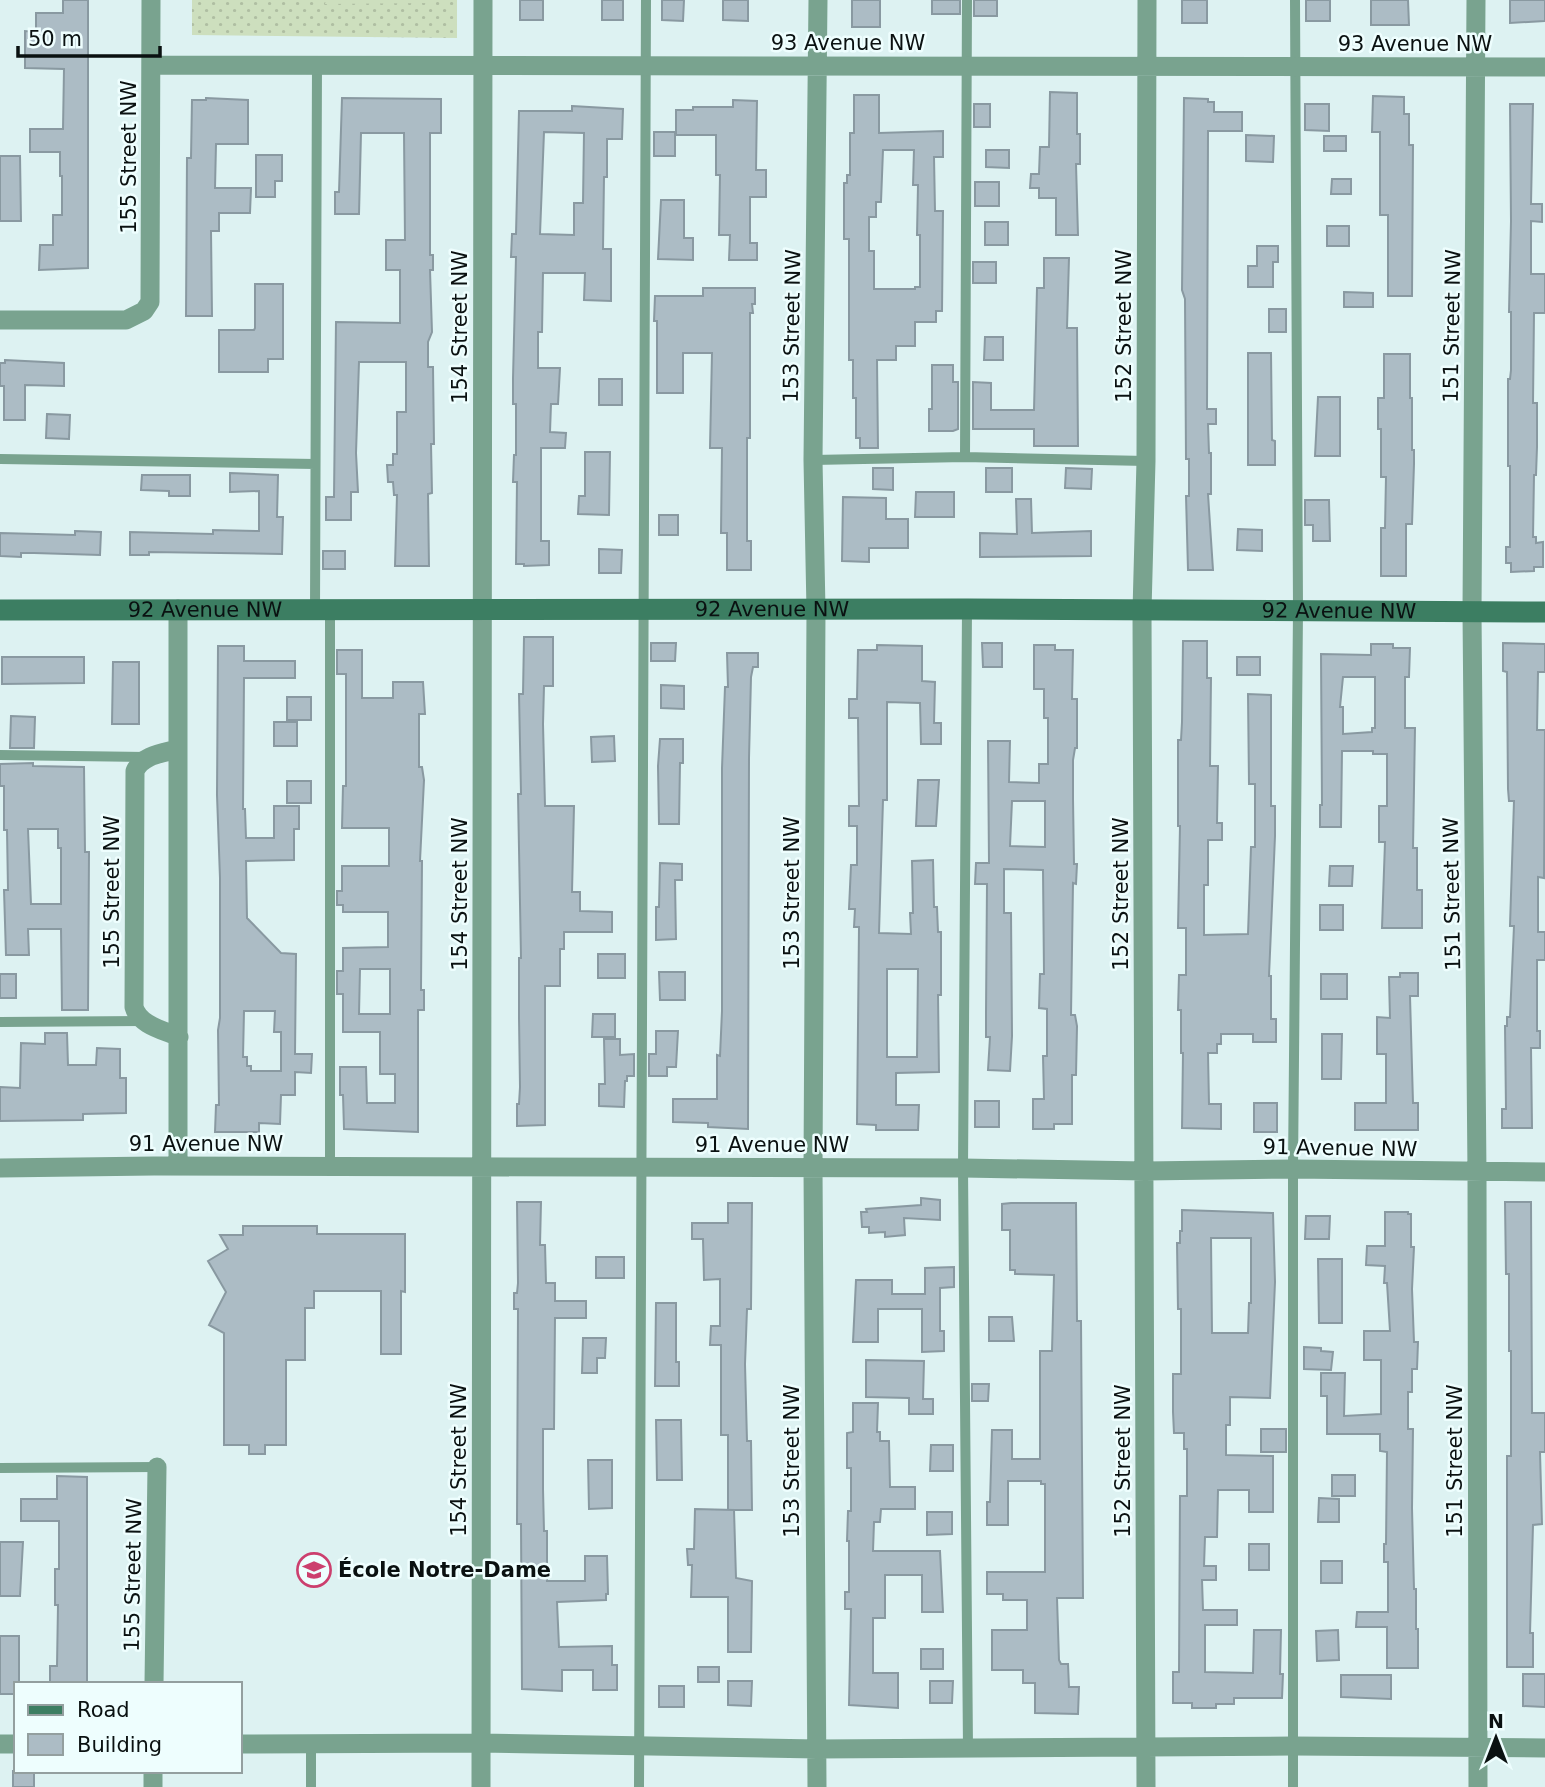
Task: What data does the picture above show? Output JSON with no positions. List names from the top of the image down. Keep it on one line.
{"streets":{"street":["93 Avenue NW","155 Street NW","153 Street NW","152 Street NW","151 Street NW","154 Street NW","92 Avenue NW","91 Avenue NW"]},"crossings":[["93 Avenue NW","155 Street NW"],["93 Avenue NW","153 Street NW"],["93 Avenue NW","152 Street NW"],["93 Avenue NW","151 Street NW"],["93 Avenue NW","154 Street NW"],["153 Street NW","92 Avenue NW"],["153 Street NW","91 Avenue NW"],["152 Street NW","92 Avenue NW"],["152 Street NW","91 Avenue NW"],["151 Street NW","92 Avenue NW"],["151 Street NW","91 Avenue NW"],["154 Street NW","92 Avenue NW"],["154 Street NW","91 Avenue NW"]],"places":{"school or university":["École Notre-Dame"]},"legend":["Road","Building"],"scale_bar":"50 m","north":"top"}
